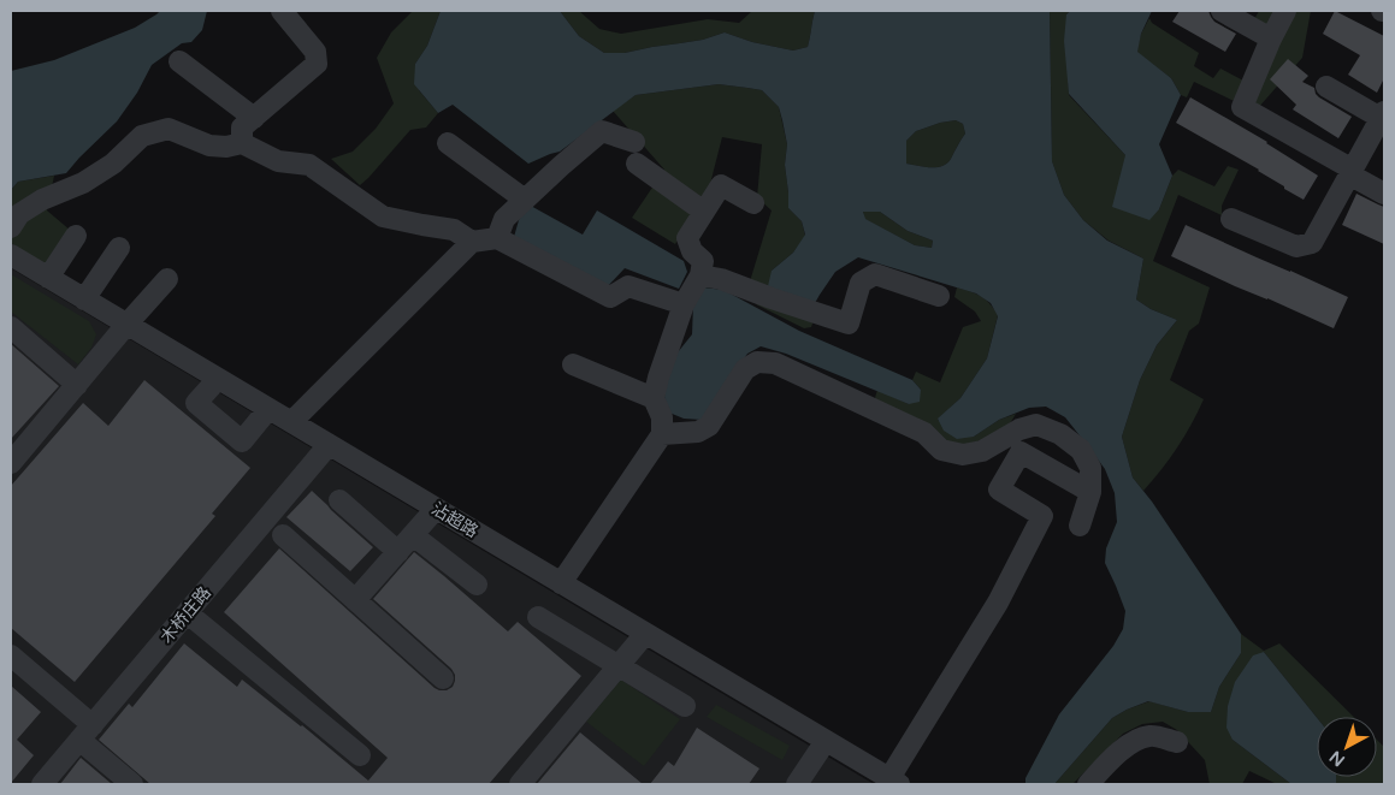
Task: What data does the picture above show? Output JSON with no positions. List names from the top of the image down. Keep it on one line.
{"streets":{"street":["沾超路","木桥庄路"]},"crossings":[["沾超路","木桥庄路"]],"north":"bottom left"}
